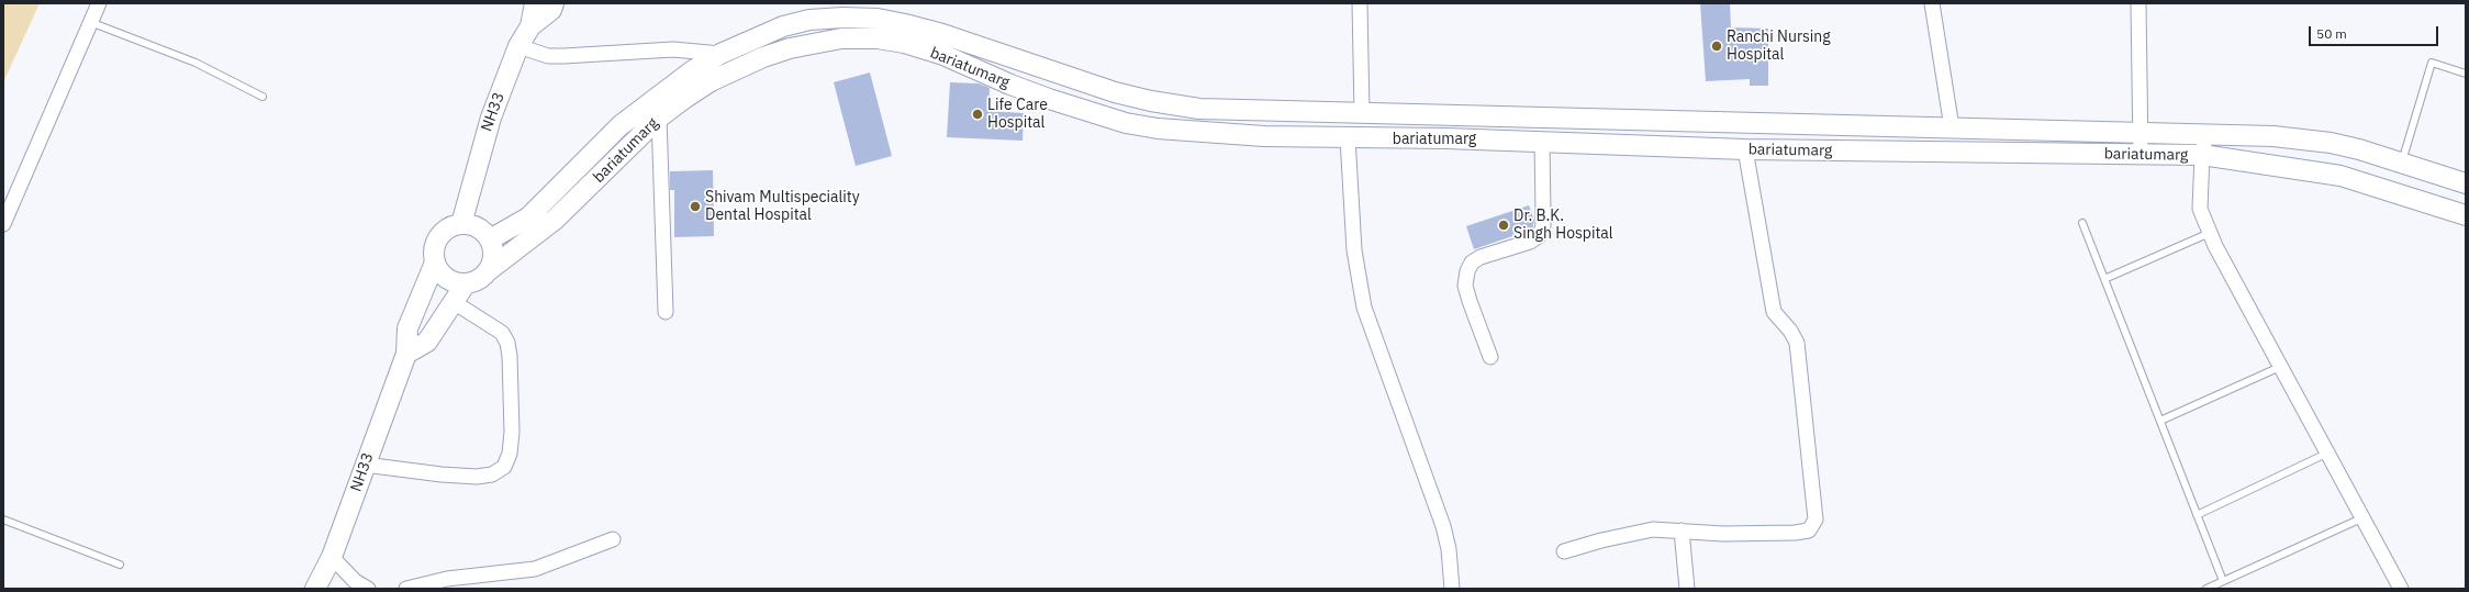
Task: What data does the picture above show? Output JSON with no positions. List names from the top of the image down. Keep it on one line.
{"streets":{"main road":["bariatumarg","NH33"]},"crossings":[["bariatumarg","NH33"]],"places":["Ranchi Nursing Hospital","Life Care Hospital","Shivam Multispeciality Dental Hospital","Dr. B.K. Singh Hospital"],"scale_bar":"50 m"}
